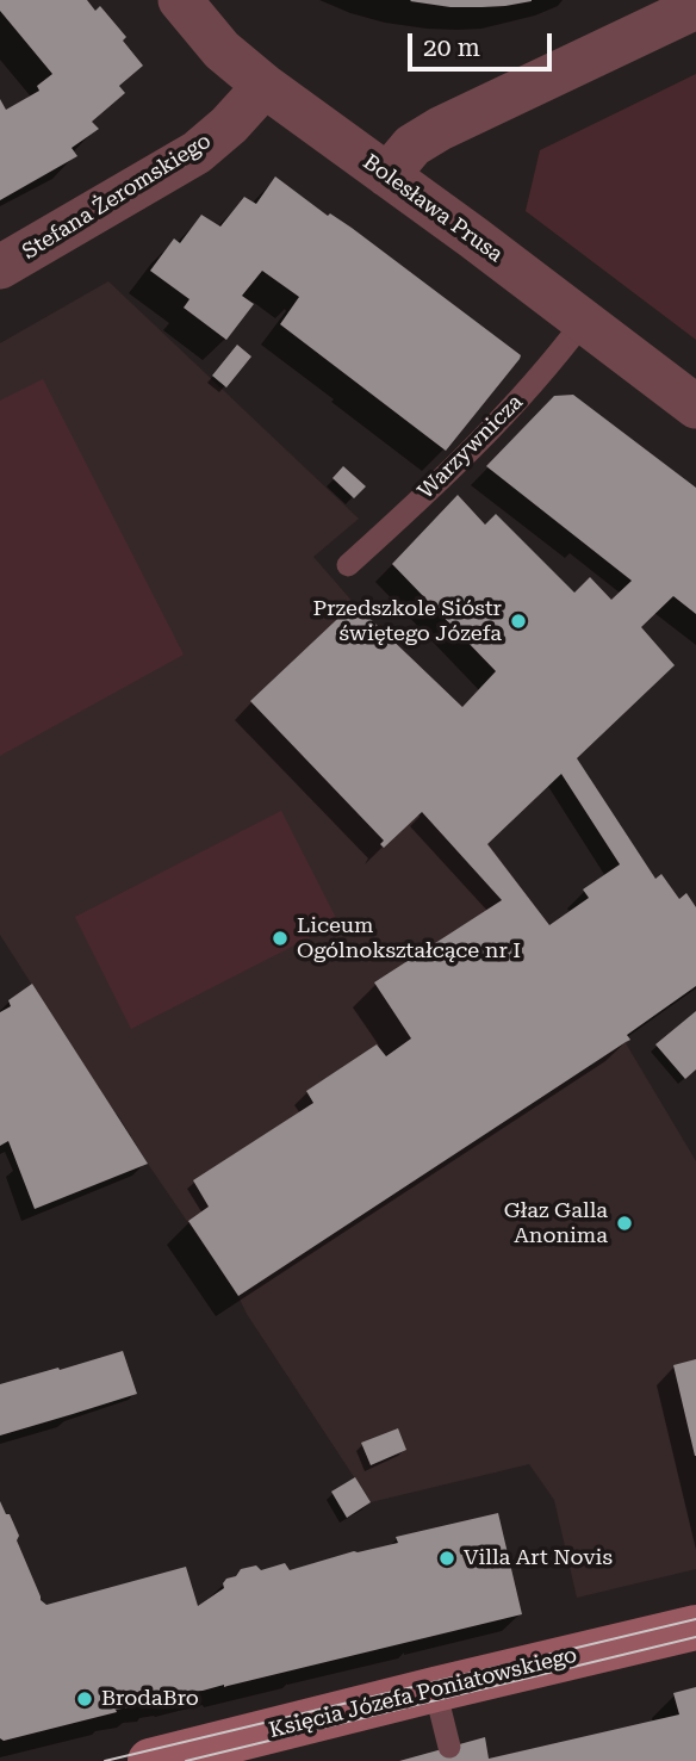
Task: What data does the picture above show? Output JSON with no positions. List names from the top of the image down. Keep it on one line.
{"streets":{"street":["Stefana Żeromskiego","Bolesława Prusa","Księcia Józefa Poniatowskiego"],"lane":["Warzywnicza"]},"crossings":[["Stefana Żeromskiego","Bolesława Prusa"],["Bolesława Prusa","Warzywnicza"]],"places":["Przedszkole Sióstr świętego Józefa","Liceum Ogólnokształcące nr I","Głaz Galla Anonima","Villa Art Novis","BrodaBro"],"scale_bar":"20 m"}
